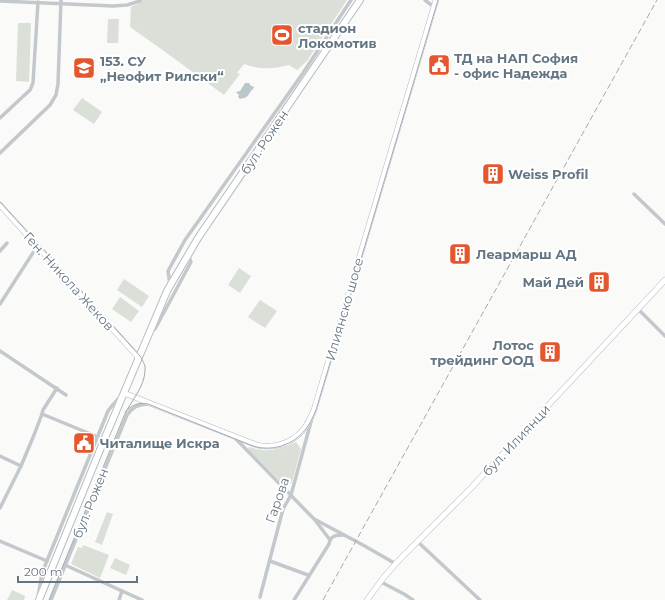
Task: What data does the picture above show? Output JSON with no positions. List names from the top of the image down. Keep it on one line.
{"streets":{"main road":["бул. Рожен"],"street":["Ген. Никола Жеков","Илиянско шосе","бул. Илиянци","Гарова"]},"crossings":[["бул. Рожен","Ген. Никола Жеков"],["бул. Рожен","Илиянско шосе"],["Илиянско шосе","Гарова"]],"places":{"sports":["стадион Локомотив"],"public building":["ТД на НАП София - офис Надежда","Читалище Искра"],"school or university":["153. СУ „Неофит Рилски“"],"building":["Weiss Profil","Леармарш АД","Май Дей","Лотос трейдинг ООД"]},"scale_bar":"200 m"}
